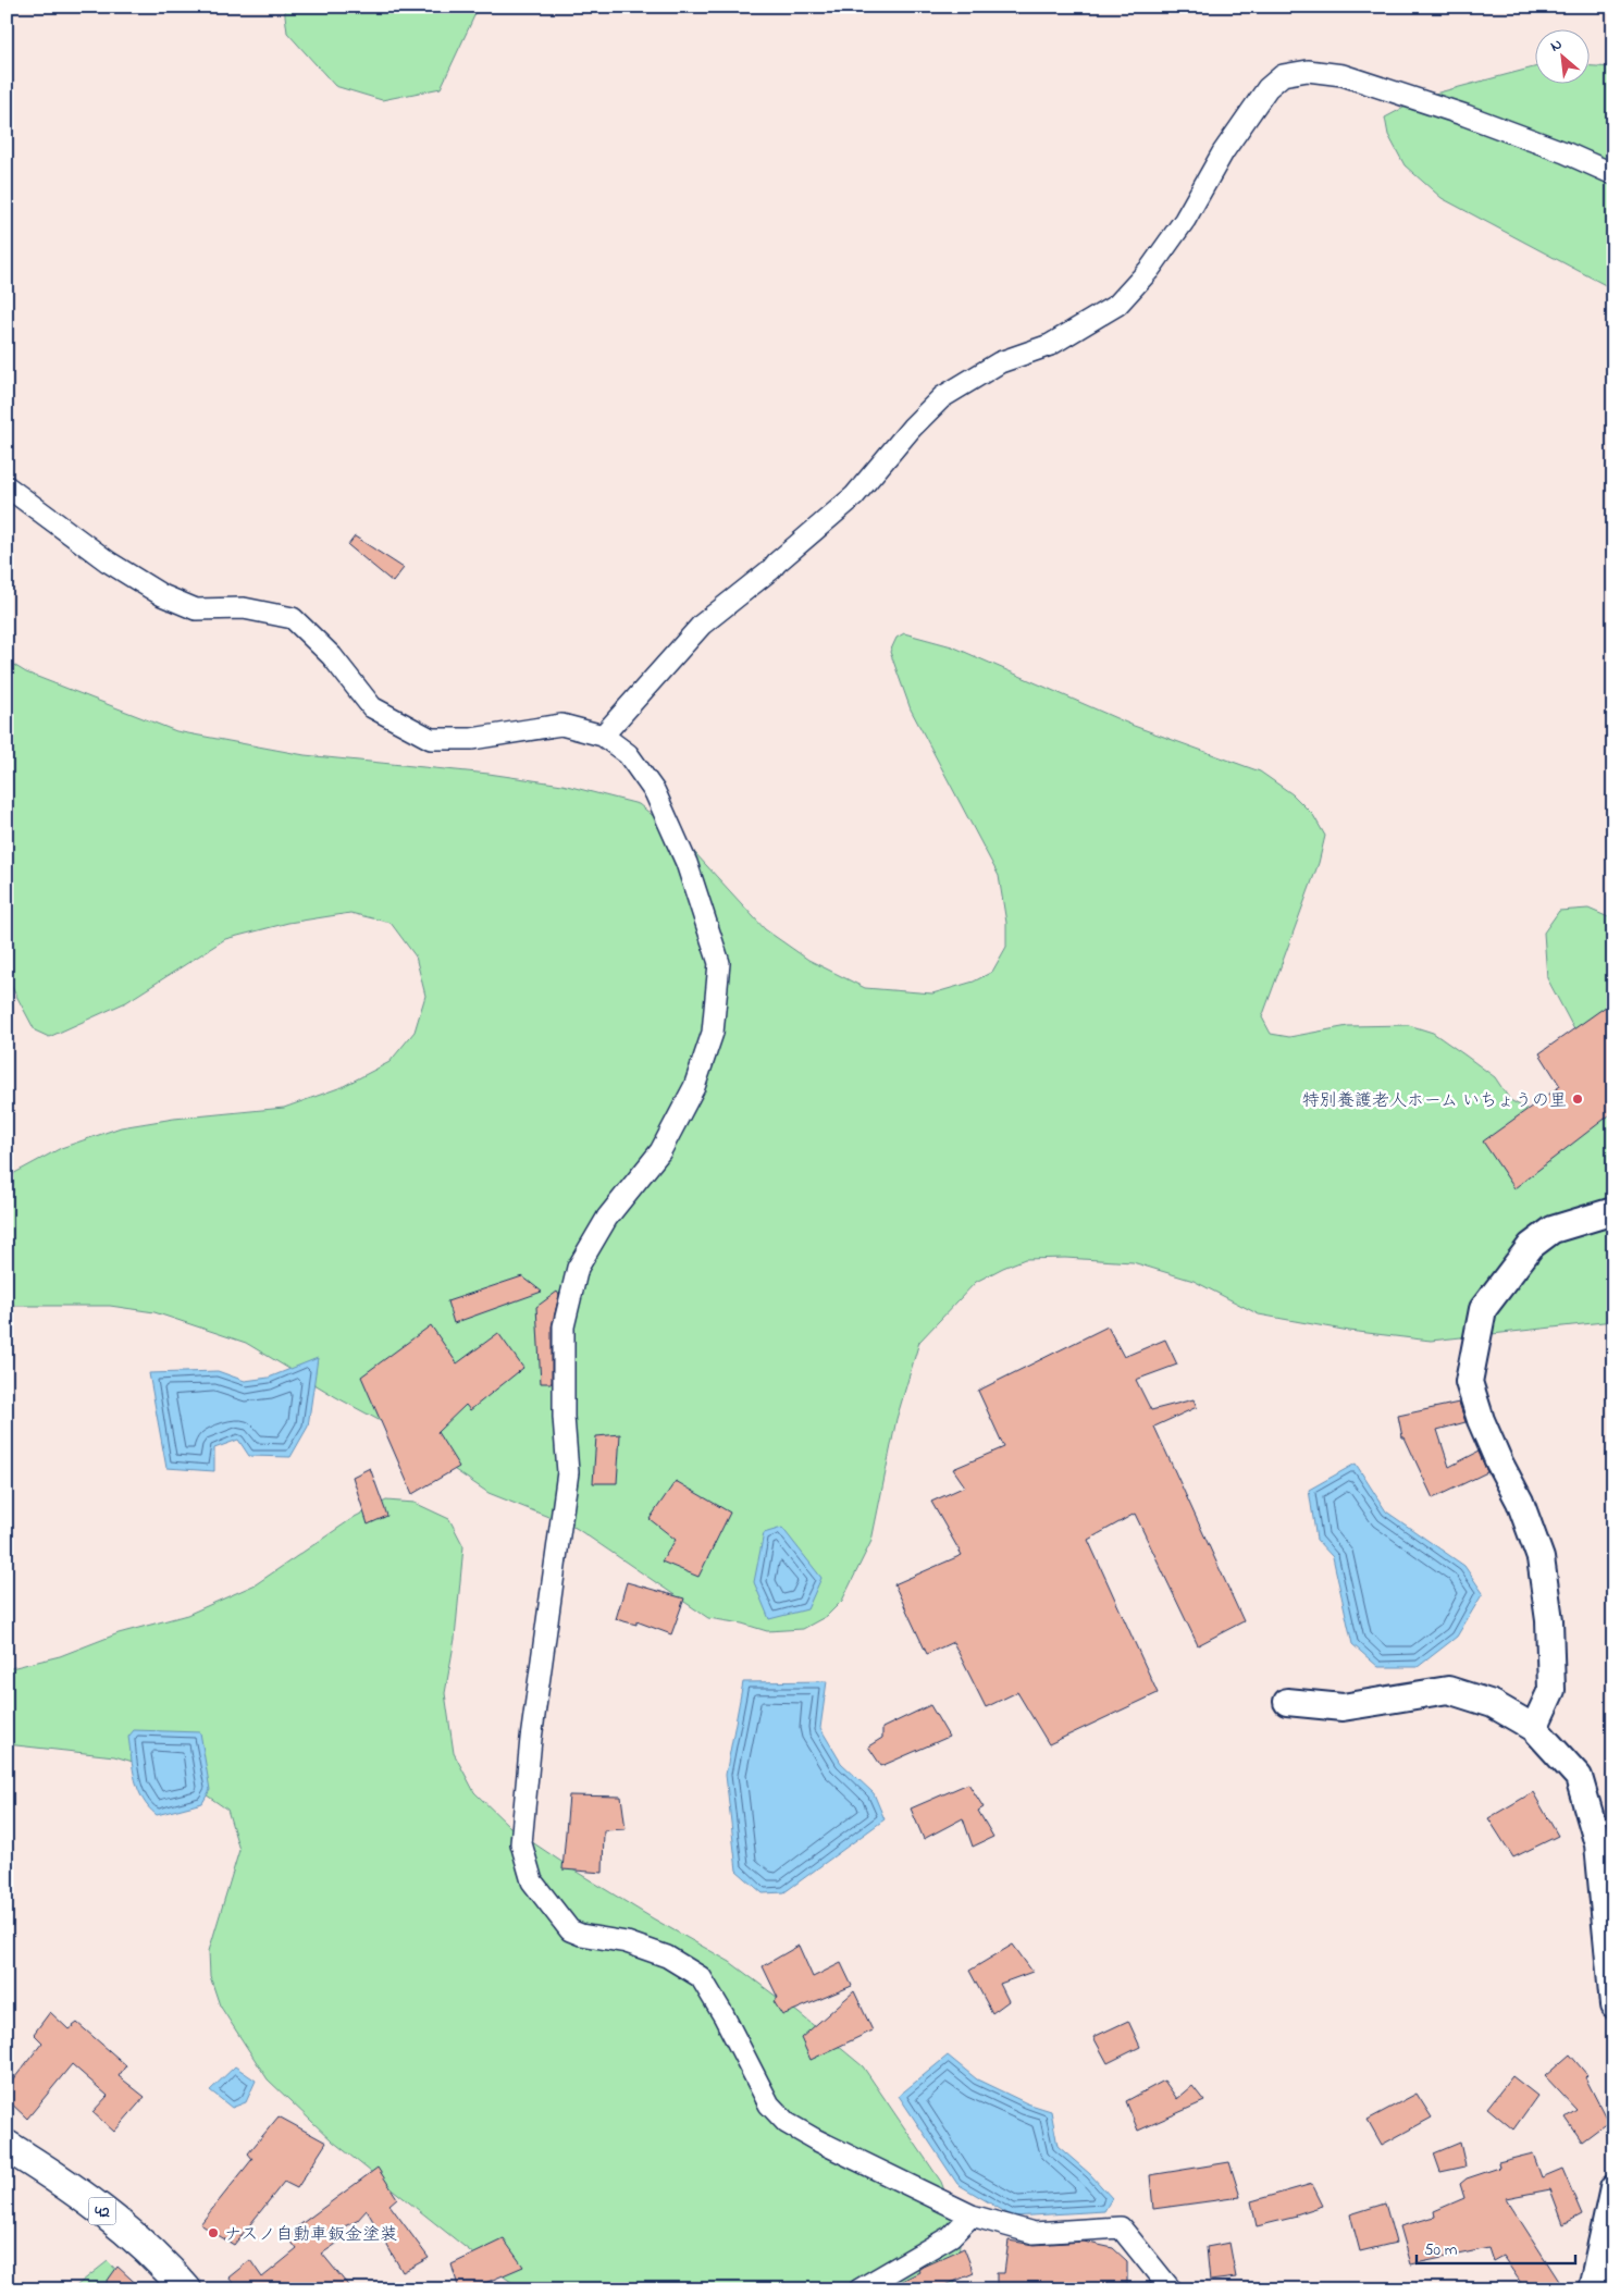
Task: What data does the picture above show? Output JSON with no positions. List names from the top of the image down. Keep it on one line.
{"streets":{"main road":["42"]},"places":["特別養護老人ホーム いちょうの里","ナスノ自動車鈑金塗装"],"scale_bar":"50 m","north":"top left"}
